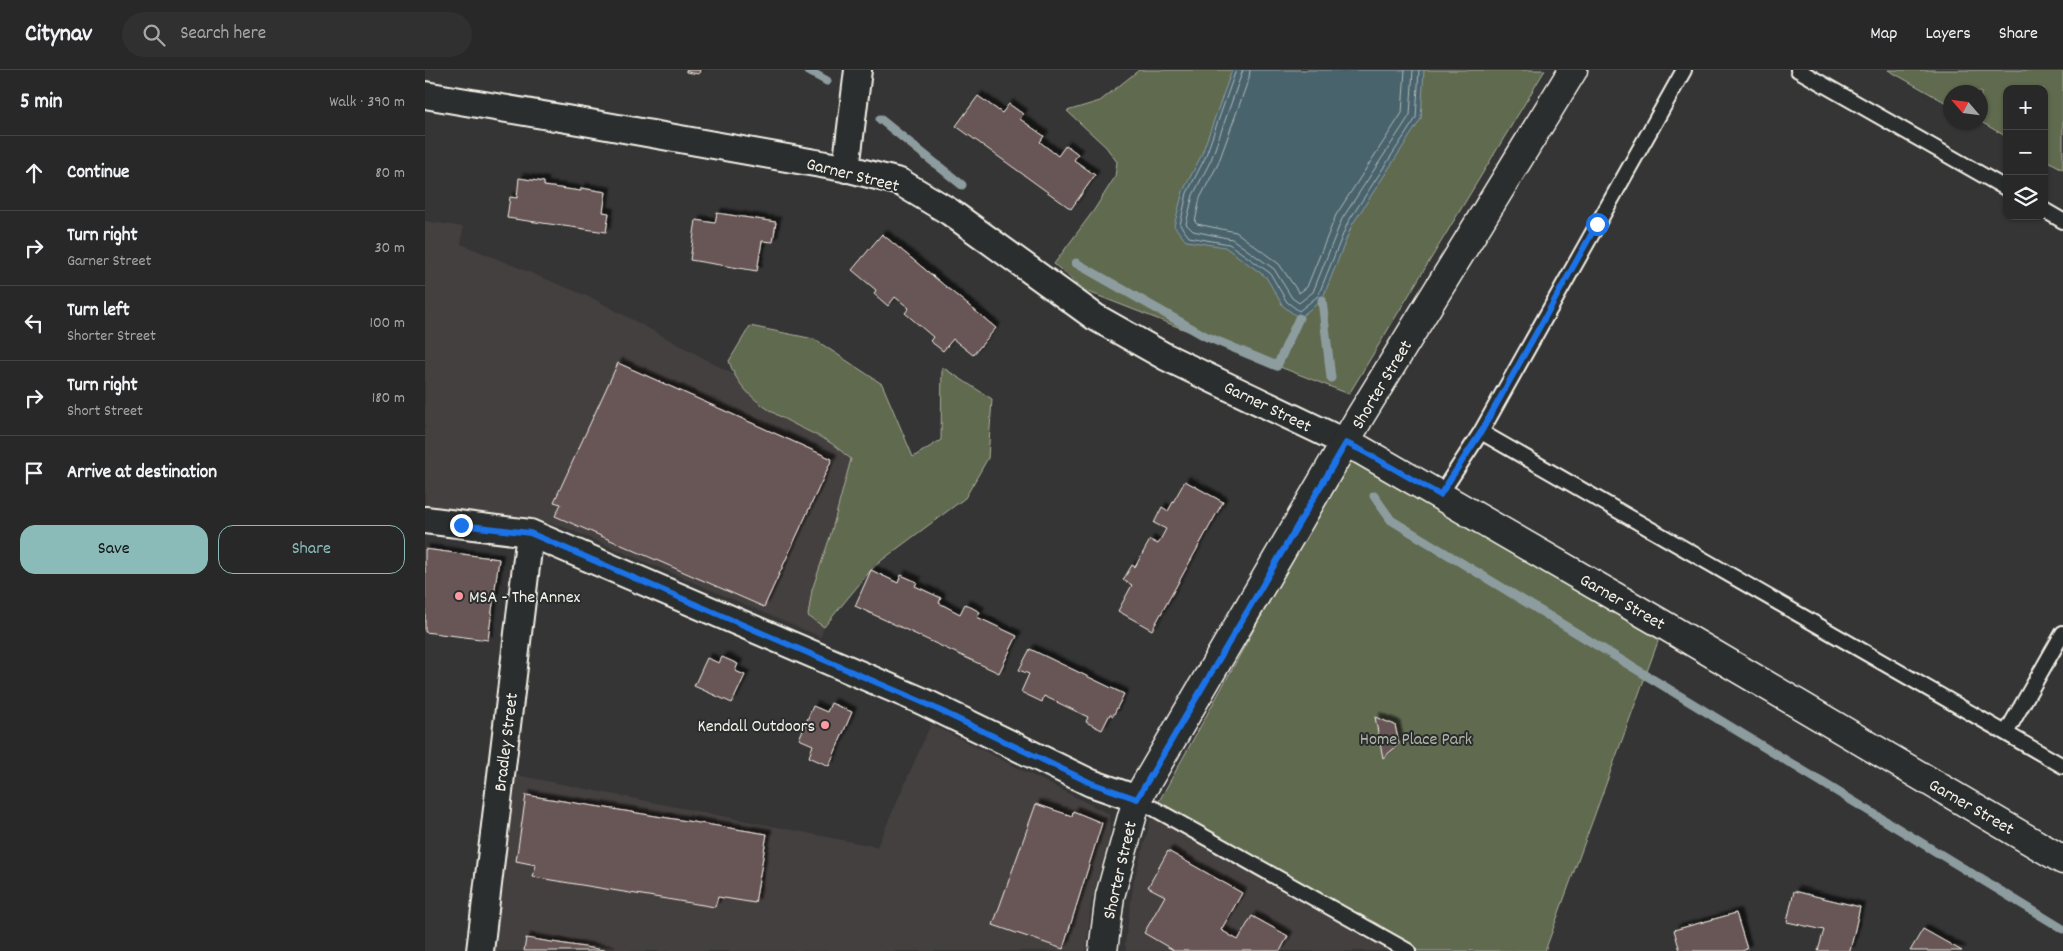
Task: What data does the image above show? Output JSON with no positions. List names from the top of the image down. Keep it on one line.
{"streets":{"street":["Garner Street","Shorter Street","Bradley Street"]},"crossings":[["Garner Street","Shorter Street"]],"parks":["Home Place Park"],"places":["MSA - The Annex","Kendall Outdoors"],"north":"top left","page":{"header":"Citynav","search":"Search here","nav":["Map","Layers","Share"],"heading":["5 min","Walk · 390 m"],"map_buttons":["+","−"],"list":[["Continue","80 m"],["Turn right","Garner Street","30 m"],["Turn left","Shorter Street","100 m"],["Turn right","Short Street","180 m"],"Arrive at destination"],"buttons":["Save","Share"]}}
